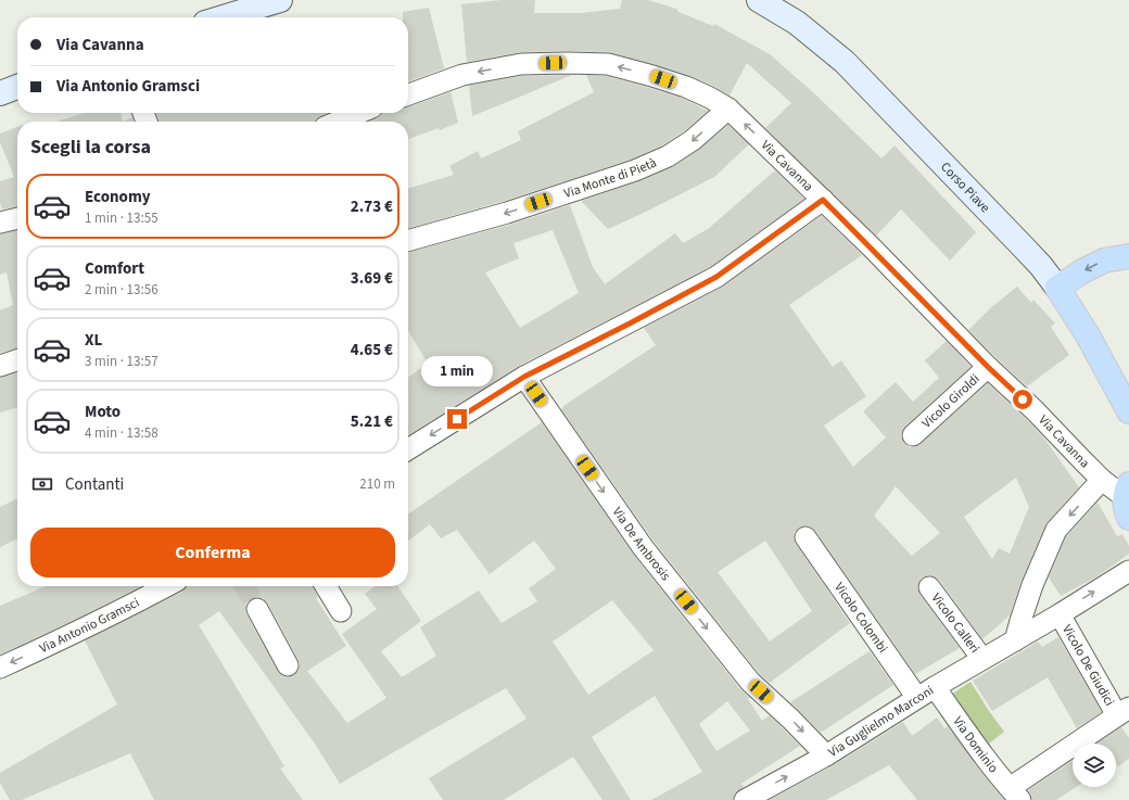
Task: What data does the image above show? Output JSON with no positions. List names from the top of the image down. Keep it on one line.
{"streets":{"main road":["Corso Piave"],"street":["Via Cavanna","Via Monte di Pietà","Vicolo Giroldi","Via De Ambrosis","Vicolo Colombi","Vicolo Calleri","Via Antonio Gramsci","Vicolo De Giudici","Via Guglielmo Marconi","Via Dominio"]},"crossings":[["Via Cavanna","Via Monte di Pietà"],["Via Cavanna","Vicolo Giroldi"],["Via De Ambrosis","Via Guglielmo Marconi"],["Vicolo Colombi","Via Guglielmo Marconi"],["Vicolo Calleri","Via Guglielmo Marconi"],["Vicolo De Giudici","Via Guglielmo Marconi"],["Vicolo De Giudici","Via Dominio"],["Via Guglielmo Marconi","Via Dominio"]],"one_way":["Via Cavanna","Via De Ambrosis","Via Antonio Gramsci","Via Guglielmo Marconi"],"page":{"banner":["Via Cavanna","Via Antonio Gramsci"],"heading":"Scegli la corsa","list":[{"name":"Economy","note":"1 min · 13:55","value":"2.73 €"},{"name":"Comfort","note":"2 min · 13:56","value":"3.69 €"},{"name":"XL","note":"3 min · 13:57","value":"4.65 €"},{"name":"Moto","note":"4 min · 13:58","value":"5.21 €"}],"bubble":"1 min","pay":["Contanti","210 m"],"buttons":"Conferma"}}
